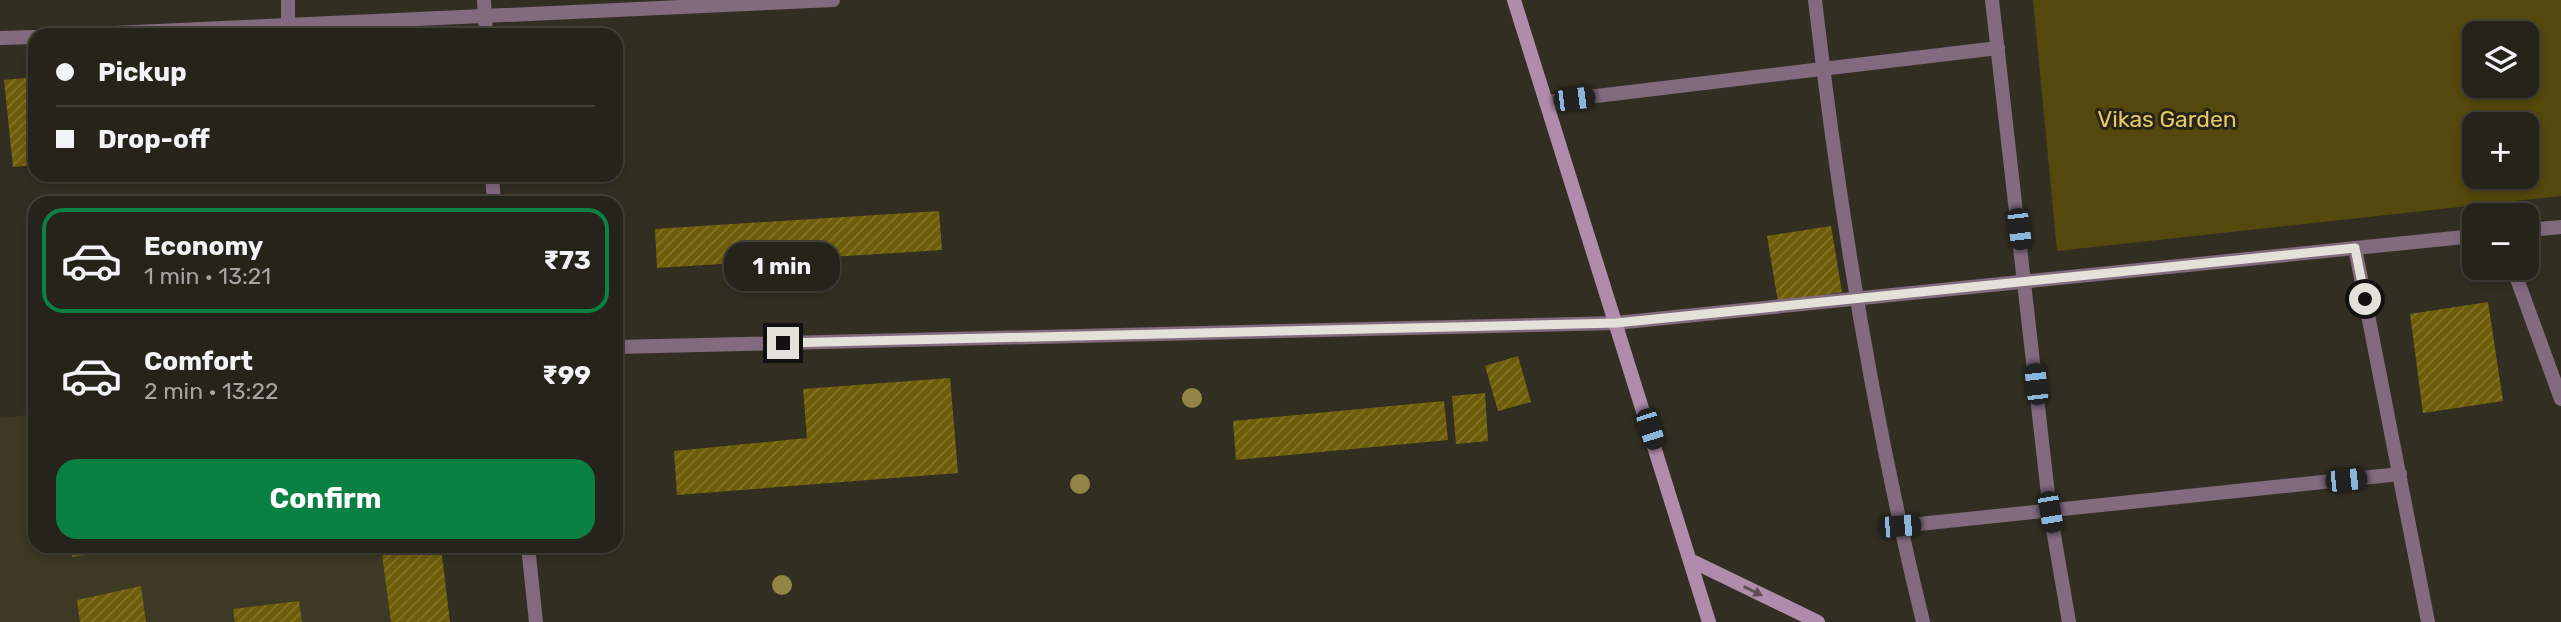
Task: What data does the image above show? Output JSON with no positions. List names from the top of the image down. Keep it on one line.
{"parks":["Vikas Garden"],"page":{"map_buttons":["+","−"],"banner":["Pickup","Drop-off"],"list":[{"name":"Economy","note":"1 min · 13:21","value":"₹73"},{"name":"Comfort","note":"2 min · 13:22","value":"₹99"}],"bubble":"1 min","buttons":"Confirm"}}
